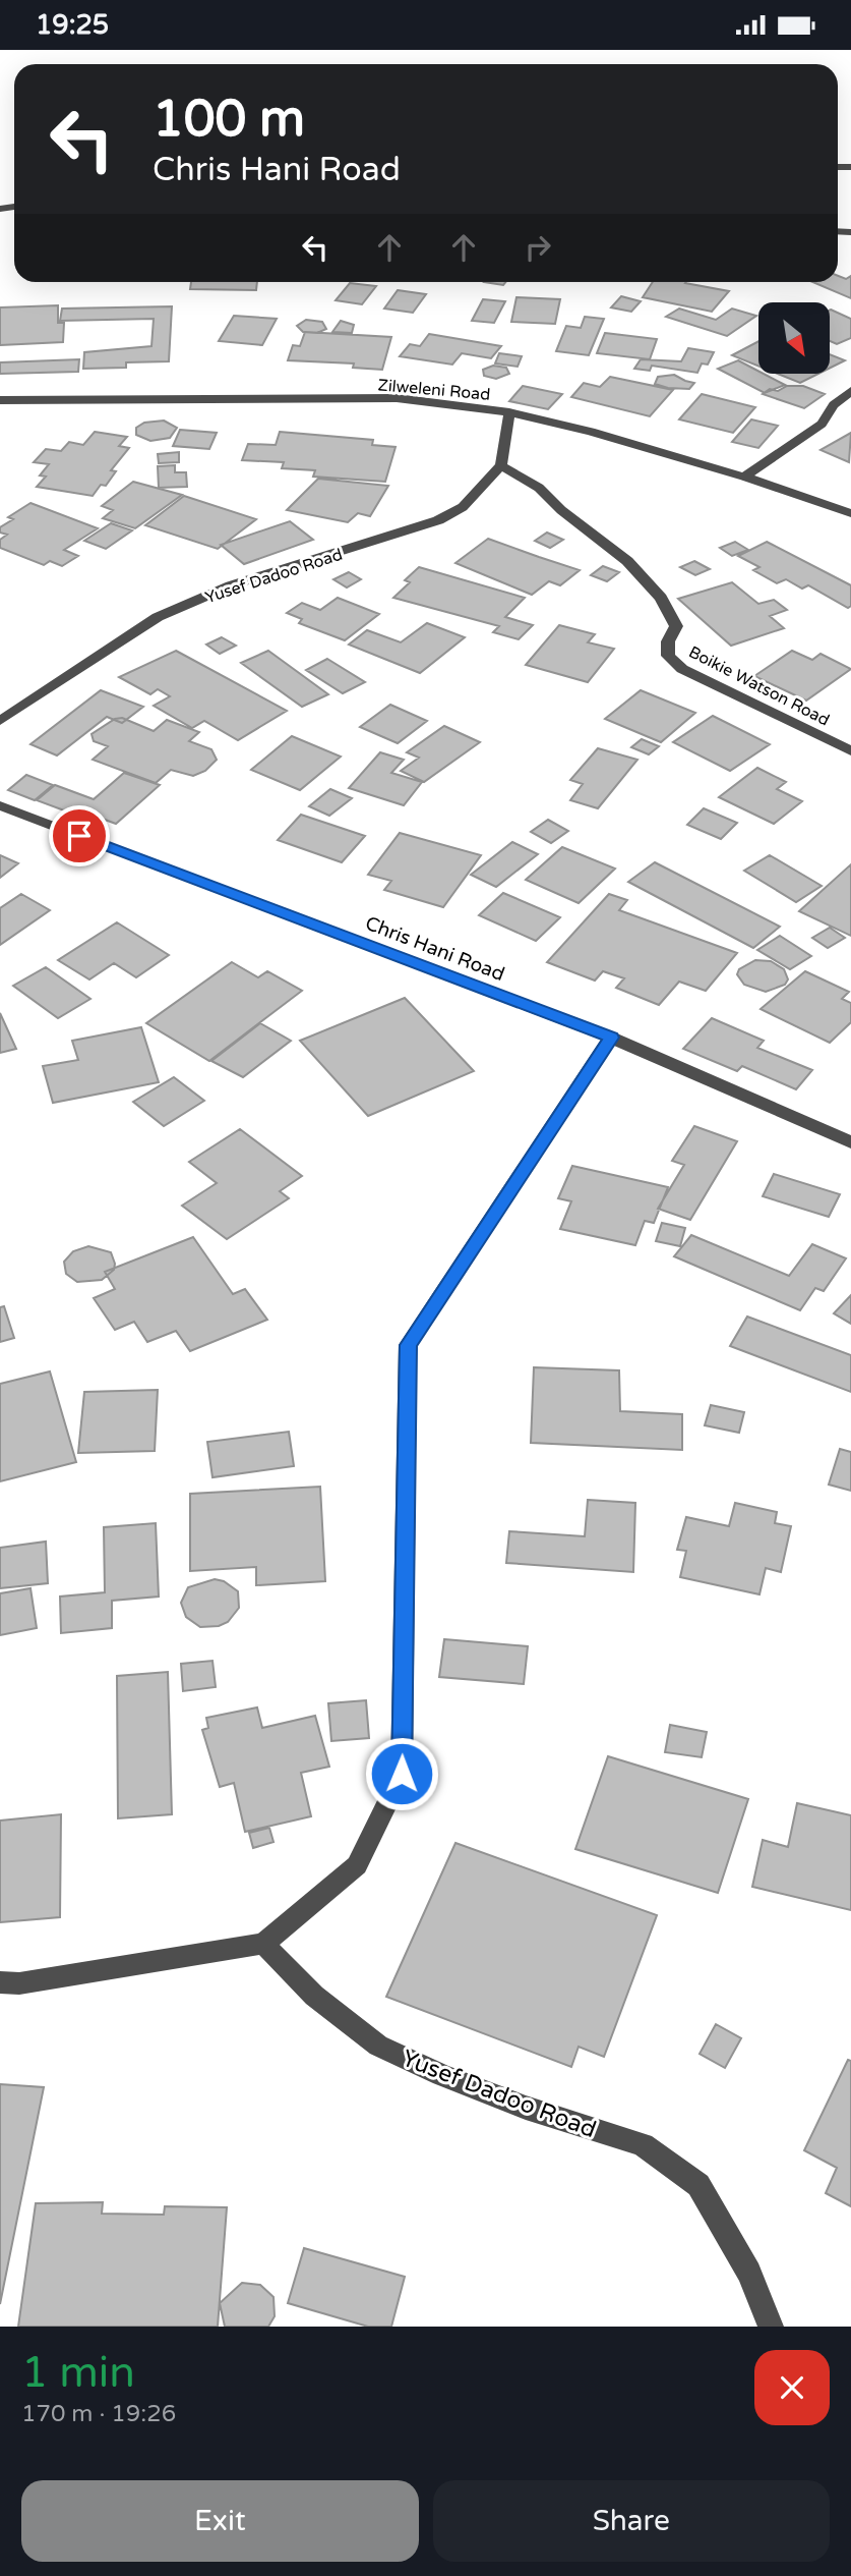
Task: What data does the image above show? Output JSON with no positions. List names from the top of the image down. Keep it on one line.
{"streets":{"street":["Zilweleni Road","Yusef Dadoo Road","Boikie Watson Road","Chris Hani Road"]},"crossings":[["Yusef Dadoo Road","Boikie Watson Road"]],"north":"bottom right","page":{"status":"19:25","turn":["100 m","Chris Hani Road"],"heading":["1 min","170 m · 19:26"],"buttons":["Exit","Share"]}}
